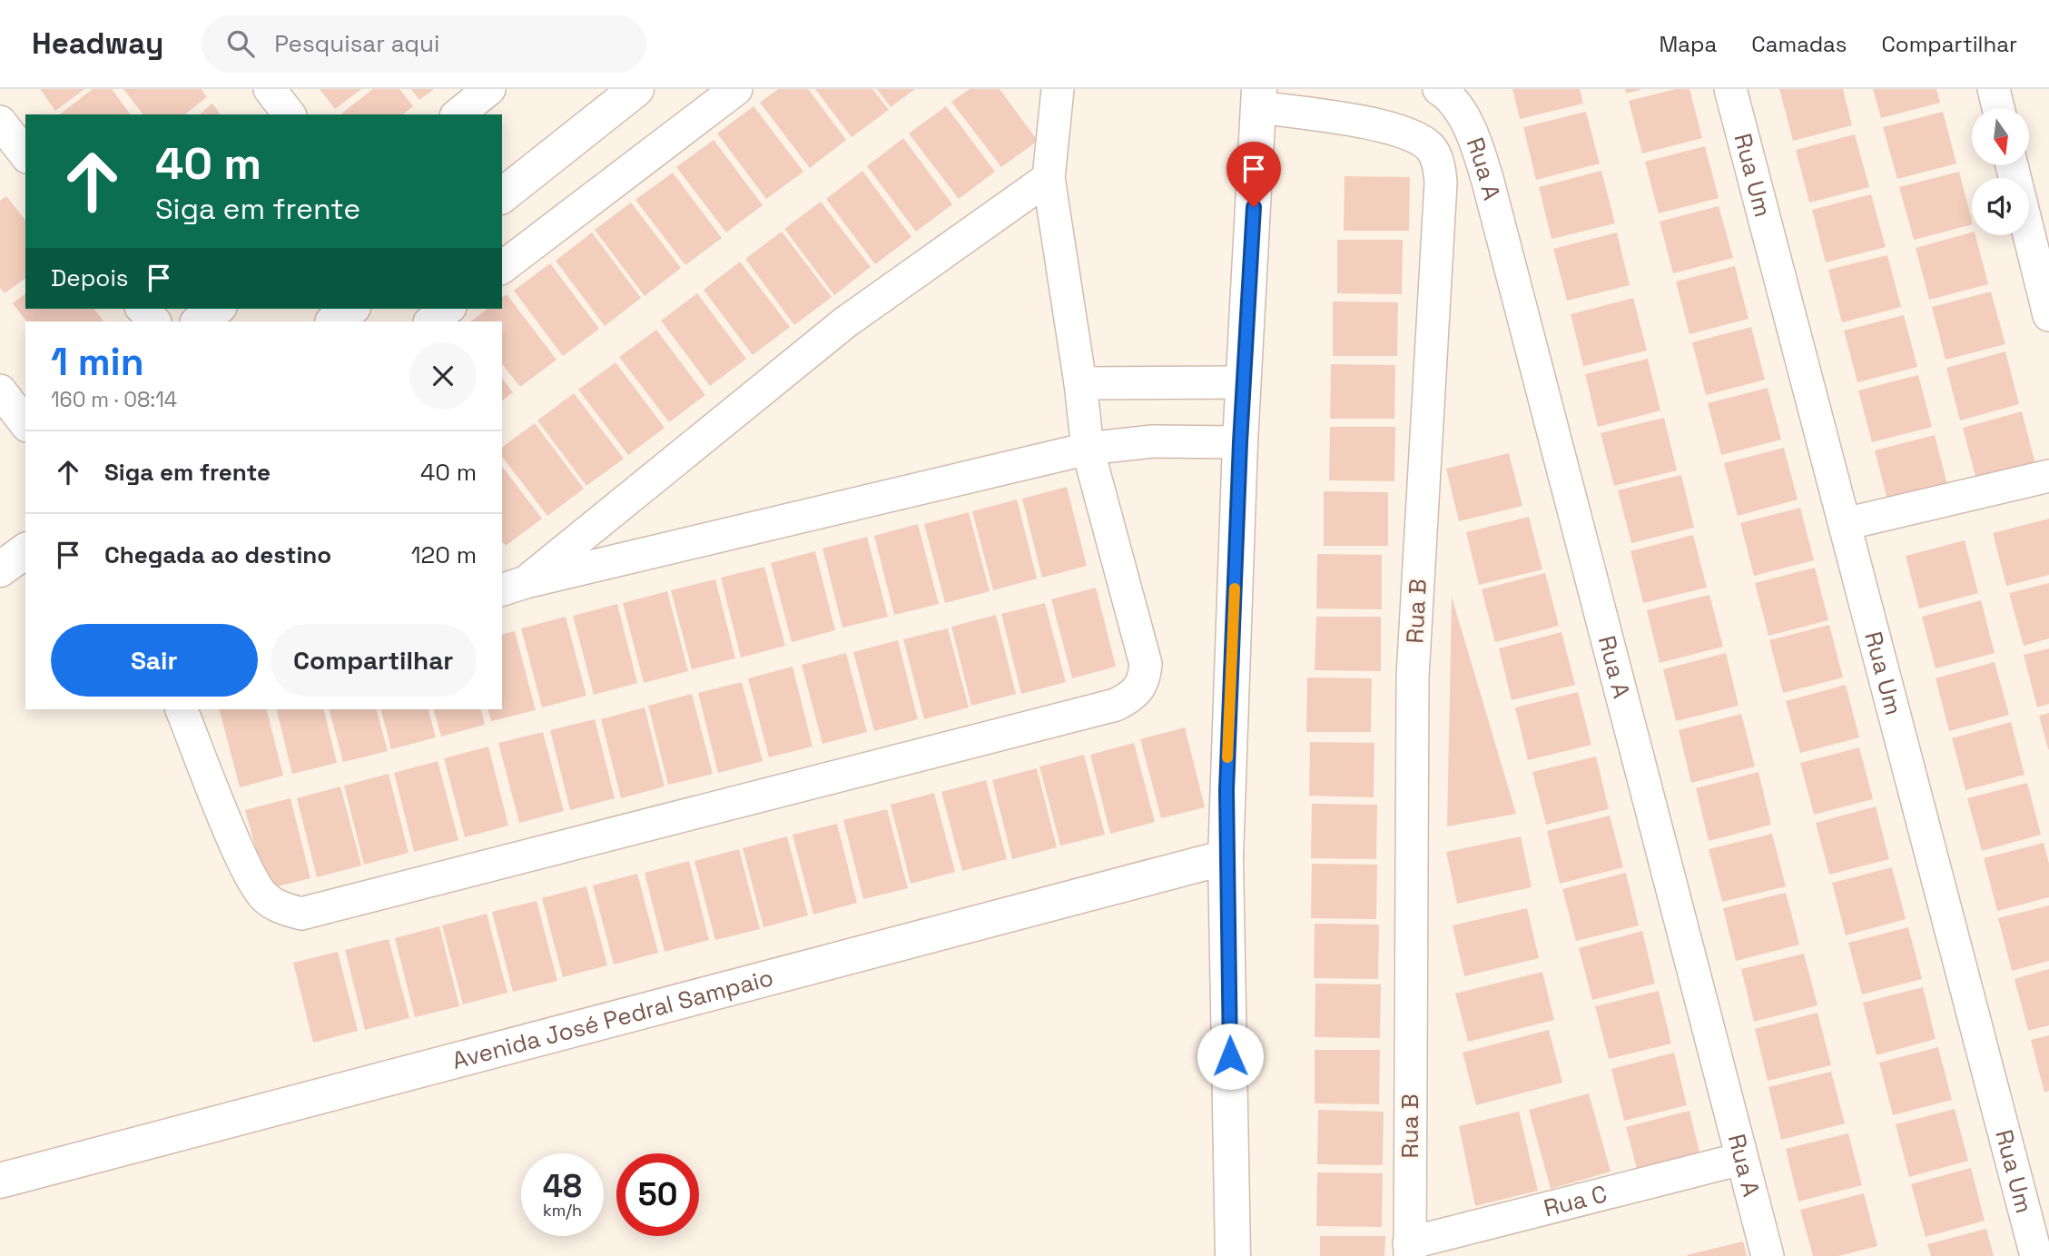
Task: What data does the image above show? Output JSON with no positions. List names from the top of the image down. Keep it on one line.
{"streets":{"main road":["Avenida José Pedral Sampaio"],"street":["Rua A","Rua Um","Rua B","Rua C"]},"crossings":[["Rua A","Rua C"],["Rua B","Rua C"]],"north":"bottom","page":{"header":"Headway","search":"Pesquisar aqui","nav":["Mapa","Camadas","Compartilhar"],"turn":["40 m","Siga em frente"],"then":"Depois","heading":["1 min","160 m · 08:14"],"list":[{"name":"Siga em frente","value":"40 m"},{"name":"Chegada ao destino","value":"120 m"}],"buttons":["Sair","Compartilhar"],"speed":"48 km/h","limit":"50"}}
